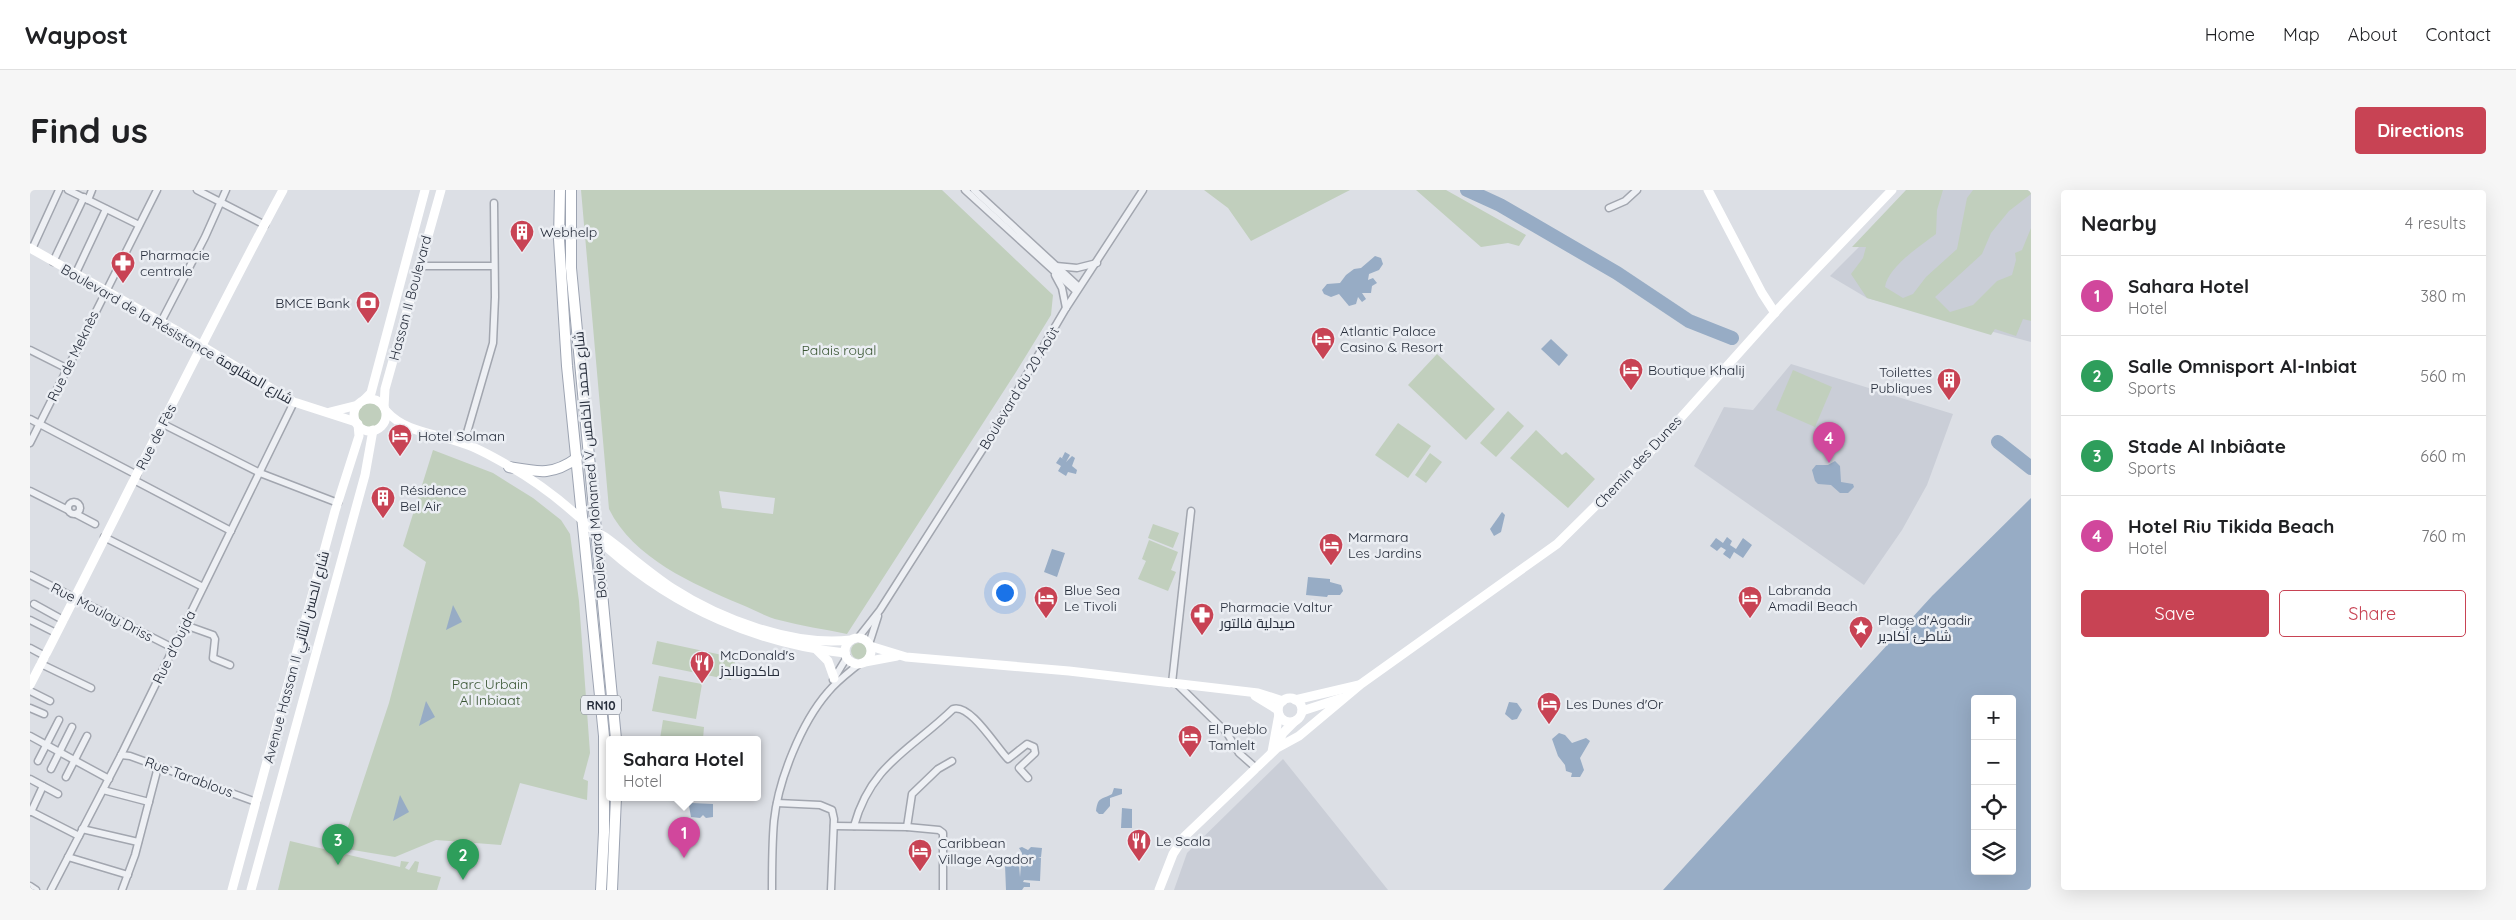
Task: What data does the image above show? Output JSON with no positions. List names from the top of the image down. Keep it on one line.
{"streets":{"main road":["Boulevard Mohamed V شارع محمد الخامس","RN10"],"street":["Hassan II Boulevard","Boulevard de la Résistance شارع المقاومة","Rue de Meknès","Boulevard du 20 Août","Rue de Fès","Chemin des Dunes","Rue Moulay Driss","Rue d'Oujda","Avenue Hassan II شارع الحسن الثاني","Rue Tarablous"]},"crossings":[["Hassan II Boulevard","Boulevard de la Résistance شارع المقاومة"],["Hassan II Boulevard","Avenue Hassan II شارع الحسن الثاني"],["Boulevard de la Résistance شارع المقاومة","Rue de Meknès"],["Boulevard de la Résistance شارع المقاومة","Rue de Fès"],["Boulevard de la Résistance شارع المقاومة","Rue d'Oujda"],["Boulevard de la Résistance شارع المقاومة","Avenue Hassan II شارع الحسن الثاني"],["Rue de Fès","Rue Moulay Driss"],["Rue Moulay Driss","Rue d'Oujda"],["Rue d'Oujda","Rue Tarablous"],["Avenue Hassan II شارع الحسن الثاني","Rue Tarablous"]],"parks":["Palais royal","Parc Urbain Al Inbiaat"],"places":{"building":["Webhelp","Toilettes Publiques","Résidence Bel Air"],"pharmacy":["Pharmacie centrale","Pharmacie Valtur صيدلية فالتور"],"bank":["BMCE Bank"],"hotel":["Atlantic Palace Casino & Resort","Boutique Khalij","Hotel Solman","Marmara Les Jardins","Blue Sea Le Tivoli","Labranda Amadil Beach","Les Dunes d'Or","El Pueblo Tamlelt","Caribbean Village Agador"],"place":["Plage d'Agadir شاطئ أكادير"],"restaurant":["McDonald's ماكدونالدز","Le Scala"]},"page":{"header":"Waypost","nav":["Home","Map","About","Contact"],"buttons":["Directions",["Save","Share"]],"title":"Find us","heading":["Nearby","4 results"],"list":[{"mark":"1","name":"Sahara Hotel","note":"Hotel","value":"380 m"},{"mark":"2","name":"Salle Omnisport Al-Inbiat","note":"Sports","value":"560 m"},{"mark":"3","name":"Stade Al Inbiâate","note":"Sports","value":"660 m"},{"mark":"4","name":"Hotel Riu Tikida Beach","note":"Hotel","value":"760 m"}],"pins":["4","1","3","2"],"map_buttons":["+","−"],"popup":["Sahara Hotel","Hotel"]}}
